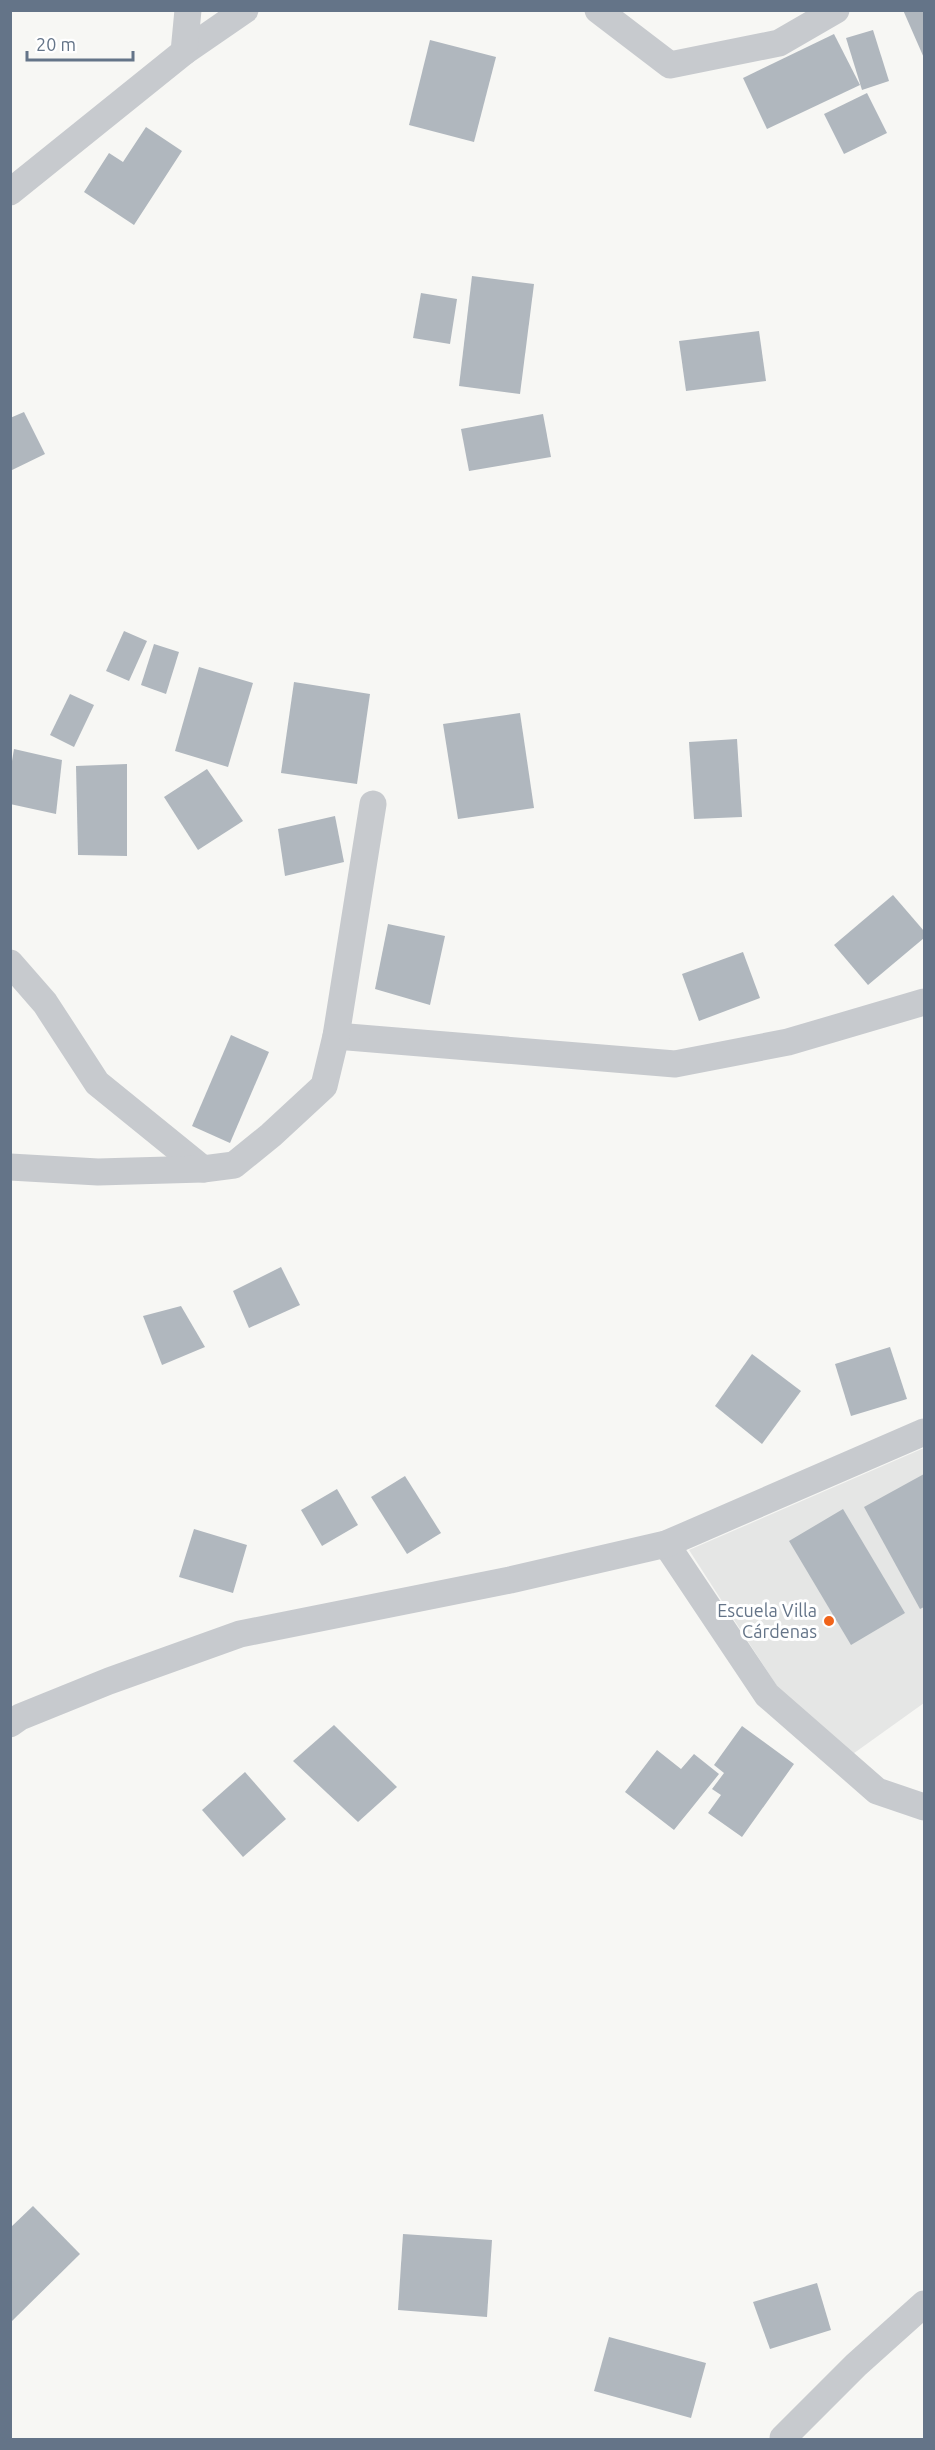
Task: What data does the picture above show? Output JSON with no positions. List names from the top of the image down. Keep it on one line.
{"places":["Escuela Villa Cárdenas"],"scale_bar":"20 m"}
